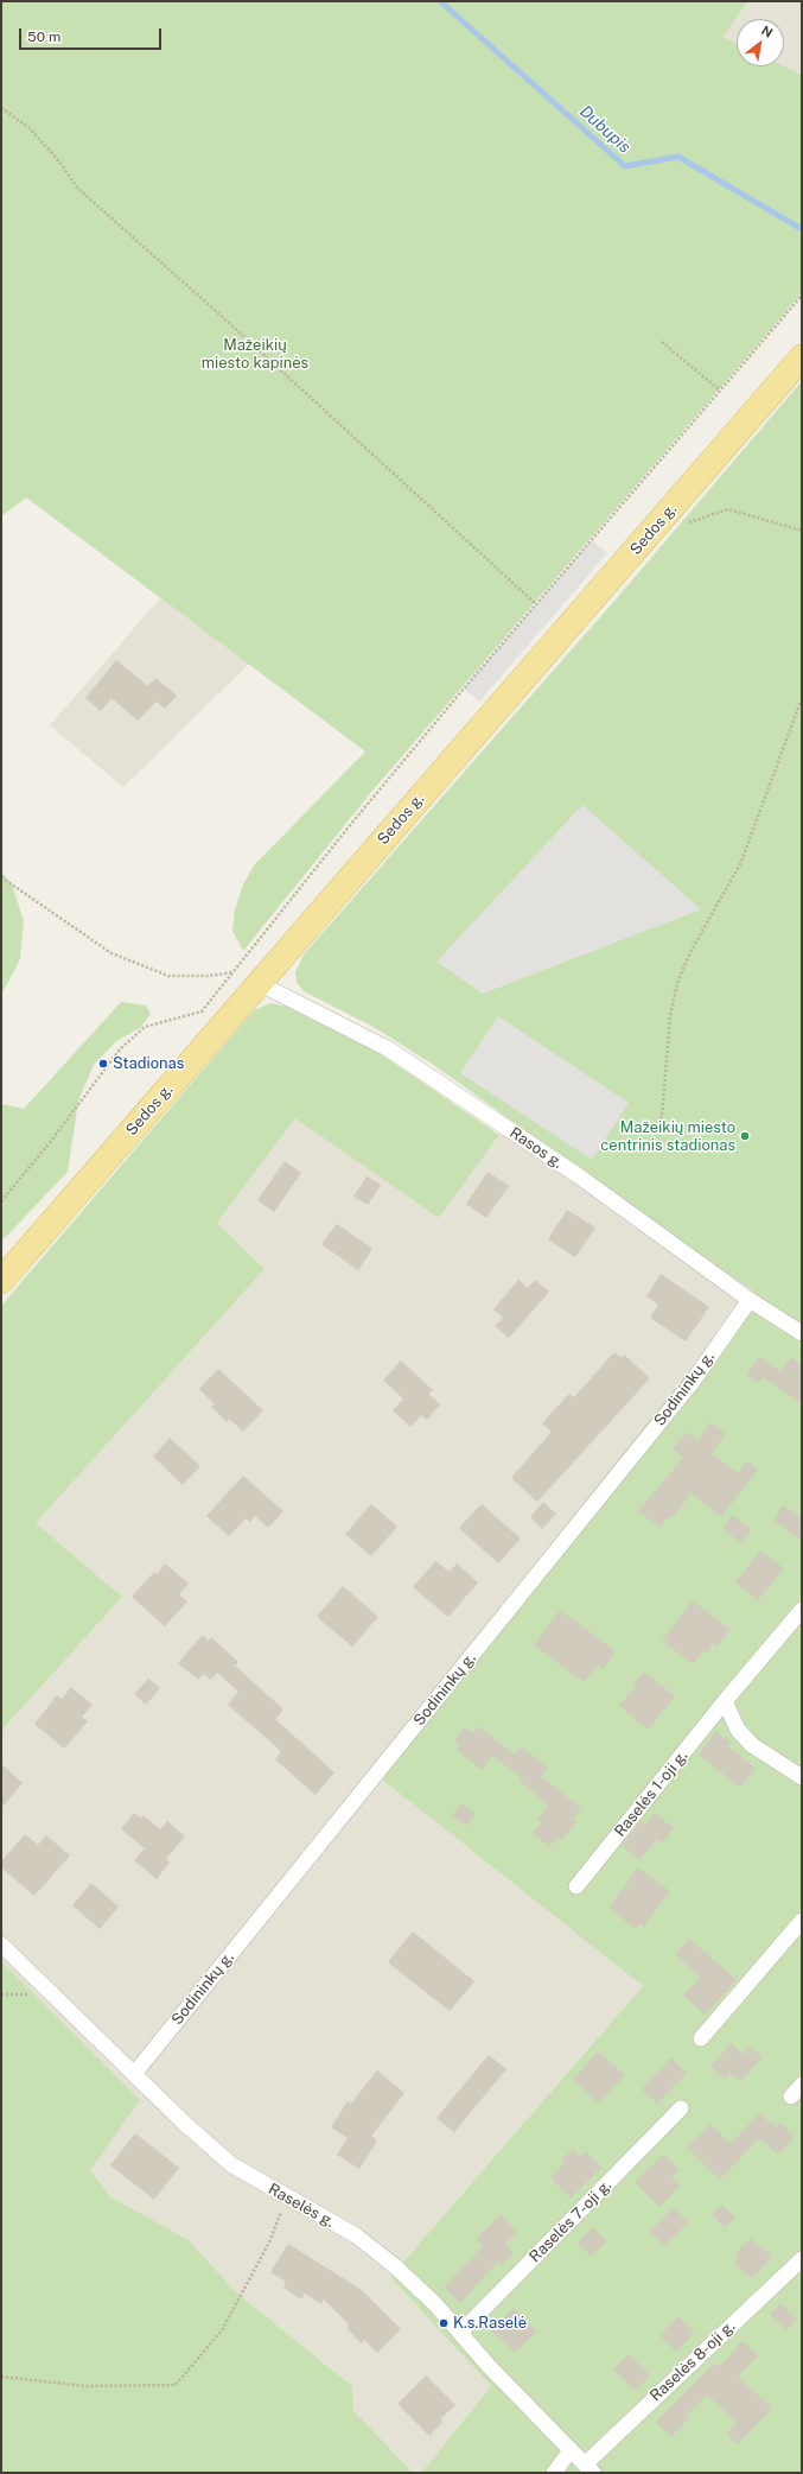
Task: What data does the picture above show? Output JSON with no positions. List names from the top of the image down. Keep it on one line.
{"streets":{"main road":["Sedos g."],"street":["Rasos g.","Sodininkų g.","Raselės 1-oji g.","Raselės g.","Raselės 7-oji g.","Raselės 8-oji g."]},"crossings":[["Sedos g.","Rasos g."],["Rasos g.","Sodininkų g."],["Sodininkų g.","Raselės g."],["Raselės g.","Raselės 7-oji g."],["Raselės g.","Raselės 8-oji g."]],"water":["Dubupis"],"parks":["Mažeikių miesto kapinės"],"places":["Stadionas","Mažeikių miesto centrinis stadionas","K.s.Raselė"],"scale_bar":"50 m","north":"top right"}
